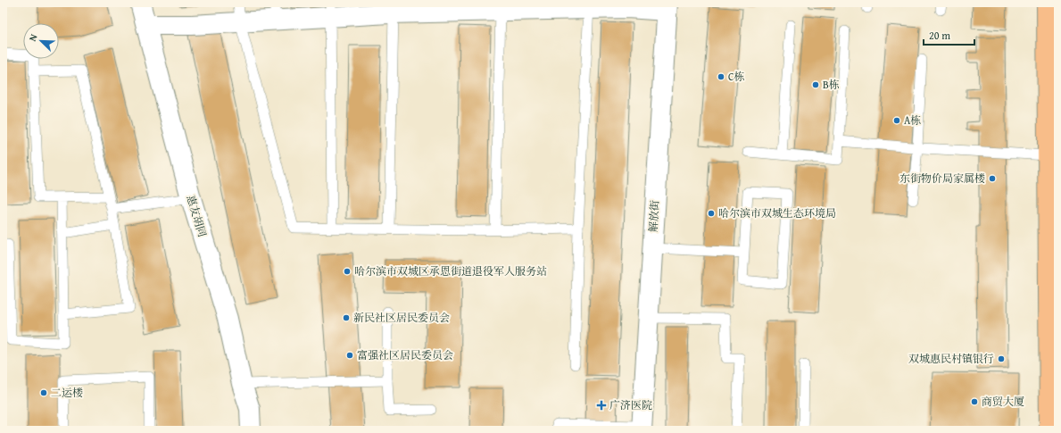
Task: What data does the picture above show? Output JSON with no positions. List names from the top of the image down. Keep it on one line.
{"streets":{"street":["惠友胡同","解放街"]},"places":{"other":["C栋","B栋","A栋","东街物价局家属楼","哈尔滨市双城生态环境局","哈尔滨市双城区承恩街道退役军人服务站","新民社区居民委员会","富强社区居民委员会","双城惠民村镇银行","二运楼","商贸大厦"],"health":["广济医院"]},"scale_bar":"20 m","north":"top left"}
